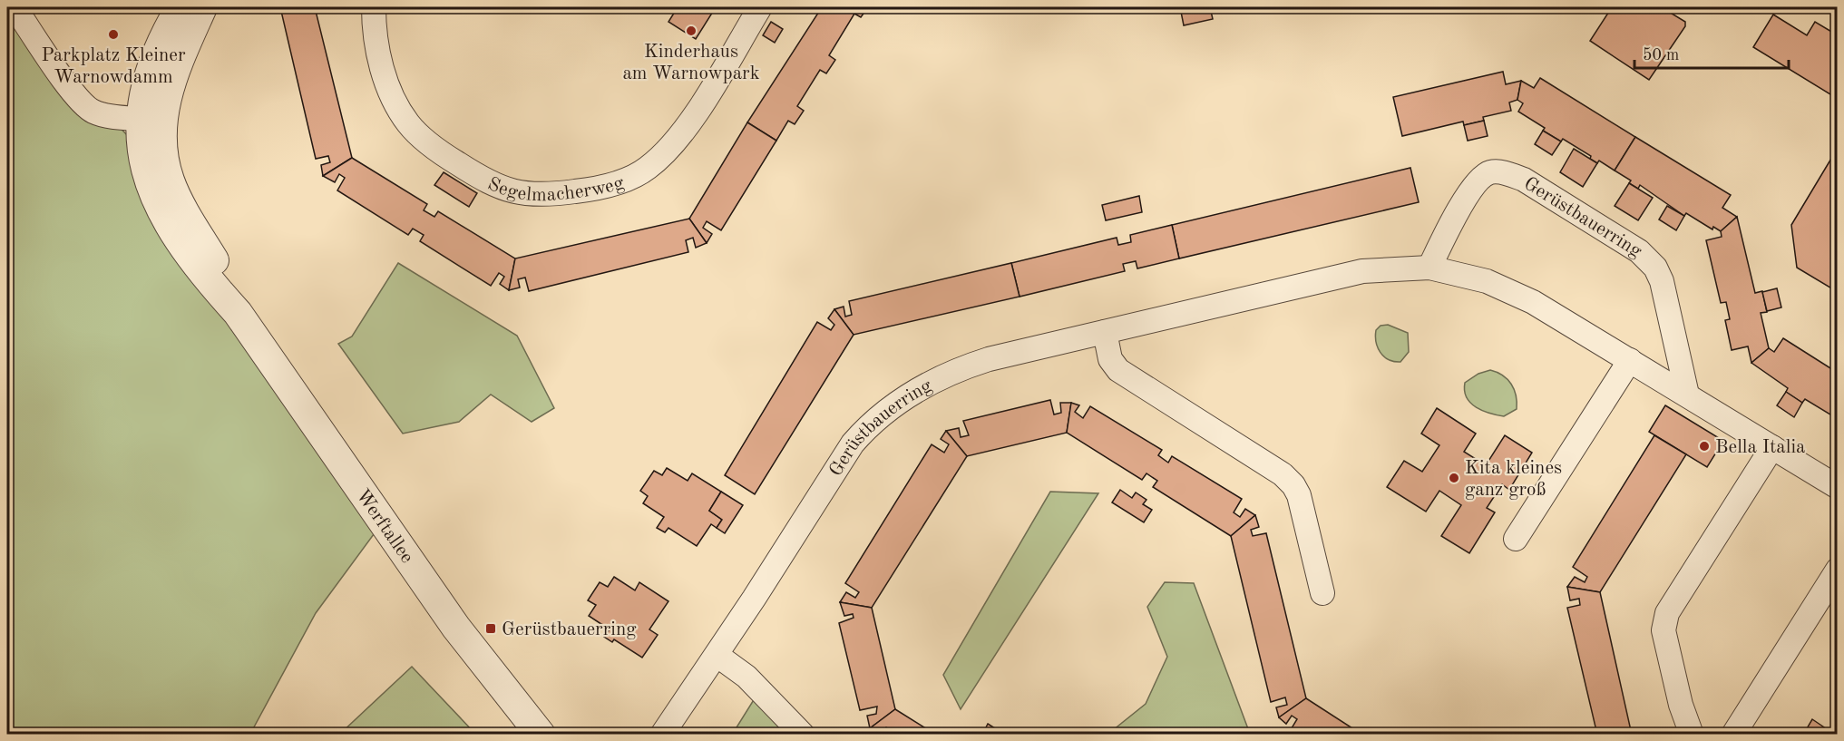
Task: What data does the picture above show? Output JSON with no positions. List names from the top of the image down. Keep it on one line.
{"streets":{"street":["Segelmacherweg","Gerüstbauerring","Werftallee"]},"places":{"other":["Kinderhaus am Warnowpark","Parkplatz Kleiner Warnowdamm","Bella Italia","Kita kleines ganz groß"],"transit":["Gerüstbauerring"]},"scale_bar":"50 m"}
